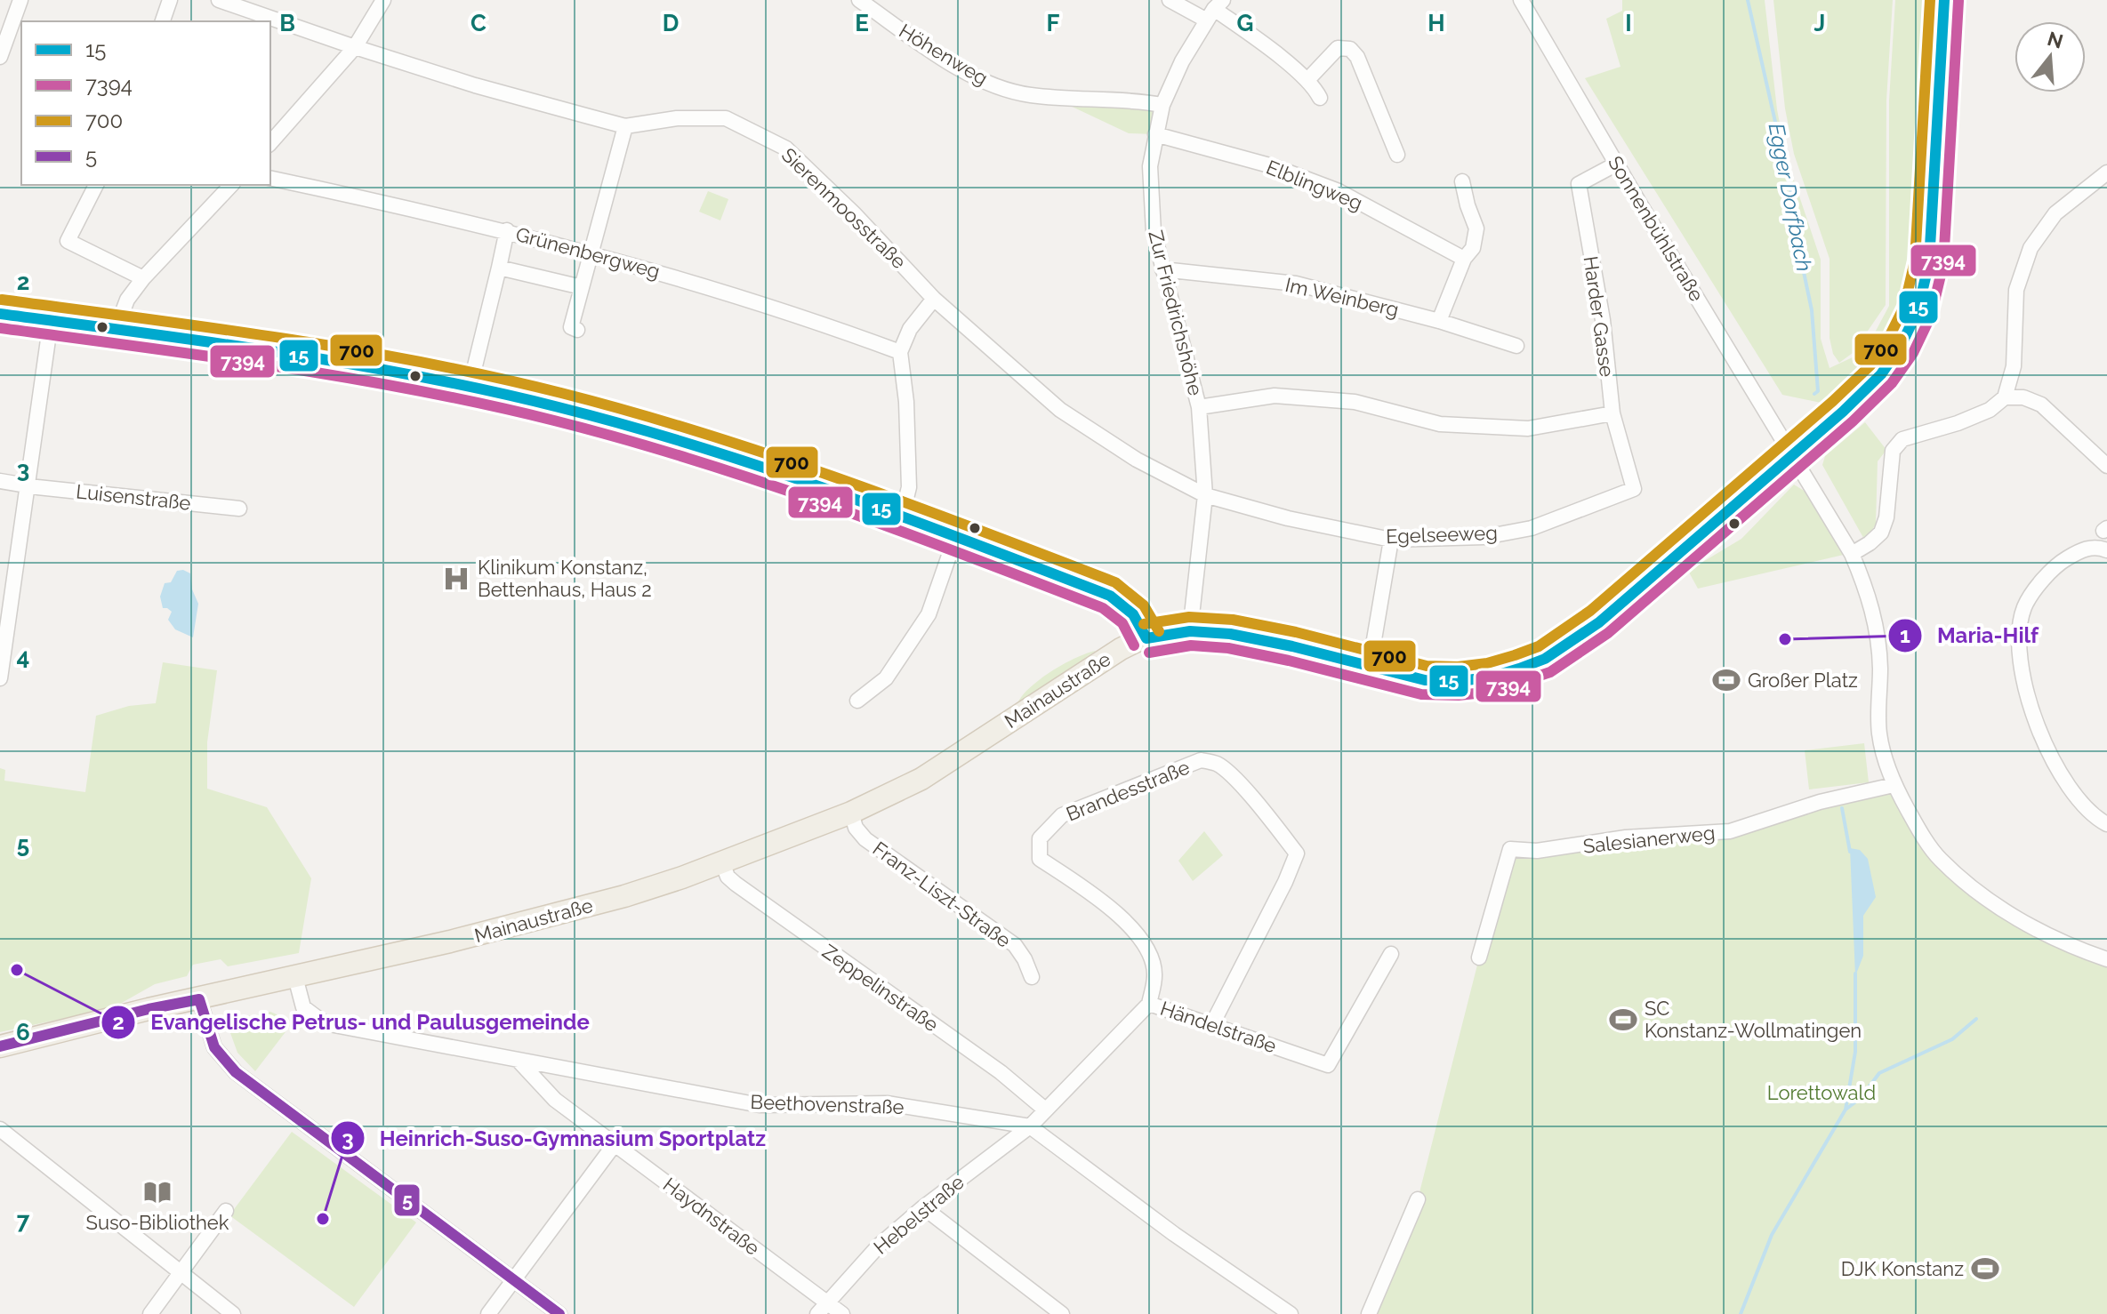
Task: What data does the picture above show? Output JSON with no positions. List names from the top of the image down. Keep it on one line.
{"streets":{"main road":["Mainaustraße"],"street":["Höhenweg","Elblingweg","Sierenmoosstraße","Sonnenbühlstraße","Grünenbergweg","Im Weinberg","Zur Friedrichshöhe","Harder Gasse","Luisenstraße","Egelseeweg","Brandesstraße","Salesianerweg","Franz-Liszt-Straße","Zeppelinstraße","Händelstraße","Beethovenstraße","Hebelstraße","Haydnstraße"]},"crossings":[["Höhenweg","Zur Friedrichshöhe"],["Elblingweg","Zur Friedrichshöhe"],["Sierenmoosstraße","Zur Friedrichshöhe"],["Sierenmoosstraße","Egelseeweg"],["Sonnenbühlstraße","Harder Gasse"],["Sonnenbühlstraße","Mainaustraße"],["Sonnenbühlstraße","Salesianerweg"],["Im Weinberg","Zur Friedrichshöhe"],["Zur Friedrichshöhe","Egelseeweg"],["Zur Friedrichshöhe","Mainaustraße"],["Harder Gasse","Egelseeweg"],["Mainaustraße","Franz-Liszt-Straße"],["Mainaustraße","Zeppelinstraße"],["Mainaustraße","Beethovenstraße"],["Brandesstraße","Händelstraße"],["Zeppelinstraße","Händelstraße"],["Händelstraße","Beethovenstraße"],["Händelstraße","Hebelstraße"],["Beethovenstraße","Hebelstraße"],["Beethovenstraße","Haydnstraße"],["Hebelstraße","Haydnstraße"]],"water":["Egger Dorfbach"],"parks":["Lorettowald"],"places":{"hospital":["Klinikum Konstanz, Bettenhaus, Haus 2"],"other":["Maria-Hilf","Evangelische Petrus- und Paulusgemeinde","Heinrich-Suso-Gymnasium Sportplatz"],"sports":["Großer Platz","SC Konstanz-Wollmatingen","DJK Konstanz"],"library":["Suso-Bibliothek"]},"lines":["transit line 15","transit line 700","transit line 7394","transit line 5"],"legend":["15","7394","700","5"],"north":"top","grid":{"columns":["B","C","D","E","F","G","H","I","J"],"rows":["2","3","4","5","6","7"]}}
